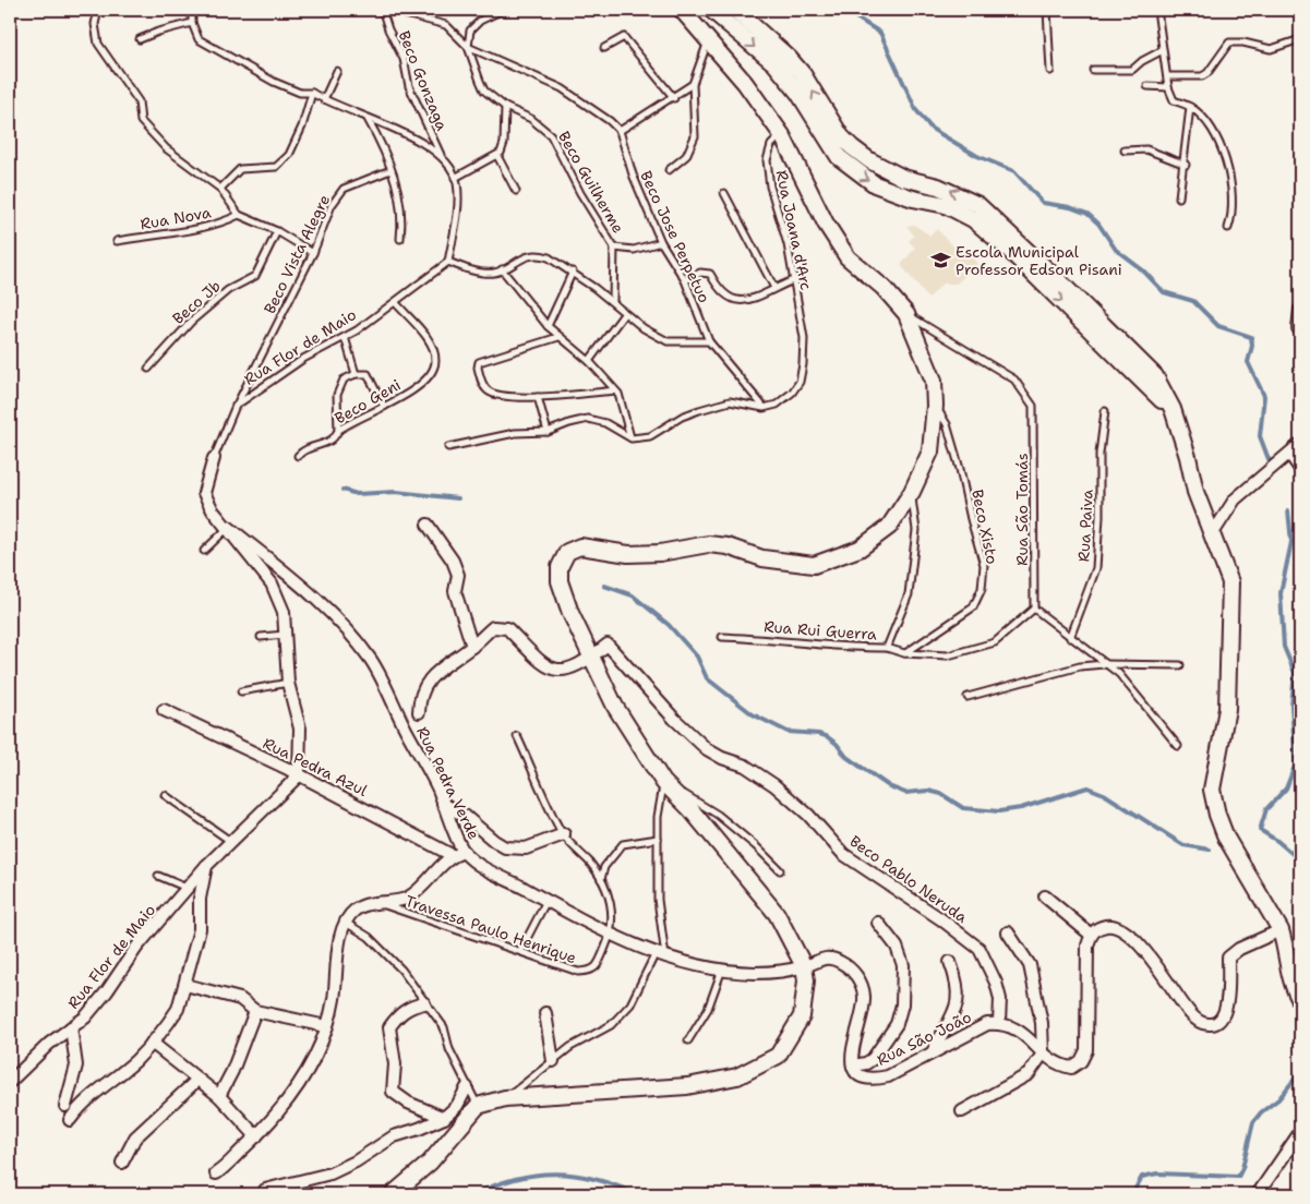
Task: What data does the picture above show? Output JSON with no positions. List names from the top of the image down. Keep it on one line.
{"streets":{"street":["Rua Flor de Maio","Rua Pedra Azul","Rua Pedra Verde","Beco Pablo Neruda","Rua São João"],"lane":["Beco Gonzaga","Beco Guilherme","Rua Nova","Rua Joana d'Arc","Beco Jose Perpetuo","Beco Vista Alegre","Beco Jb","Beco Geni","Rua São Tomás","Rua Paiva","Beco Xisto","Rua Rui Guerra","Travessa Paulo Henrique"]},"crossings":[["Rua Joana d'Arc","Beco Jose Perpetuo"],["Beco Vista Alegre","Rua Flor de Maio"],["Rua Flor de Maio","Beco Geni"],["Rua Flor de Maio","Rua Pedra Azul"],["Rua Flor de Maio","Rua Pedra Verde"],["Rua Pedra Verde","Travessa Paulo Henrique"],["Rua Pedra Verde","Rua São João"],["Beco Pablo Neruda","Rua São João"]],"places":{"school or university":["Escola Municipal Professor Edson Pisani"]}}
